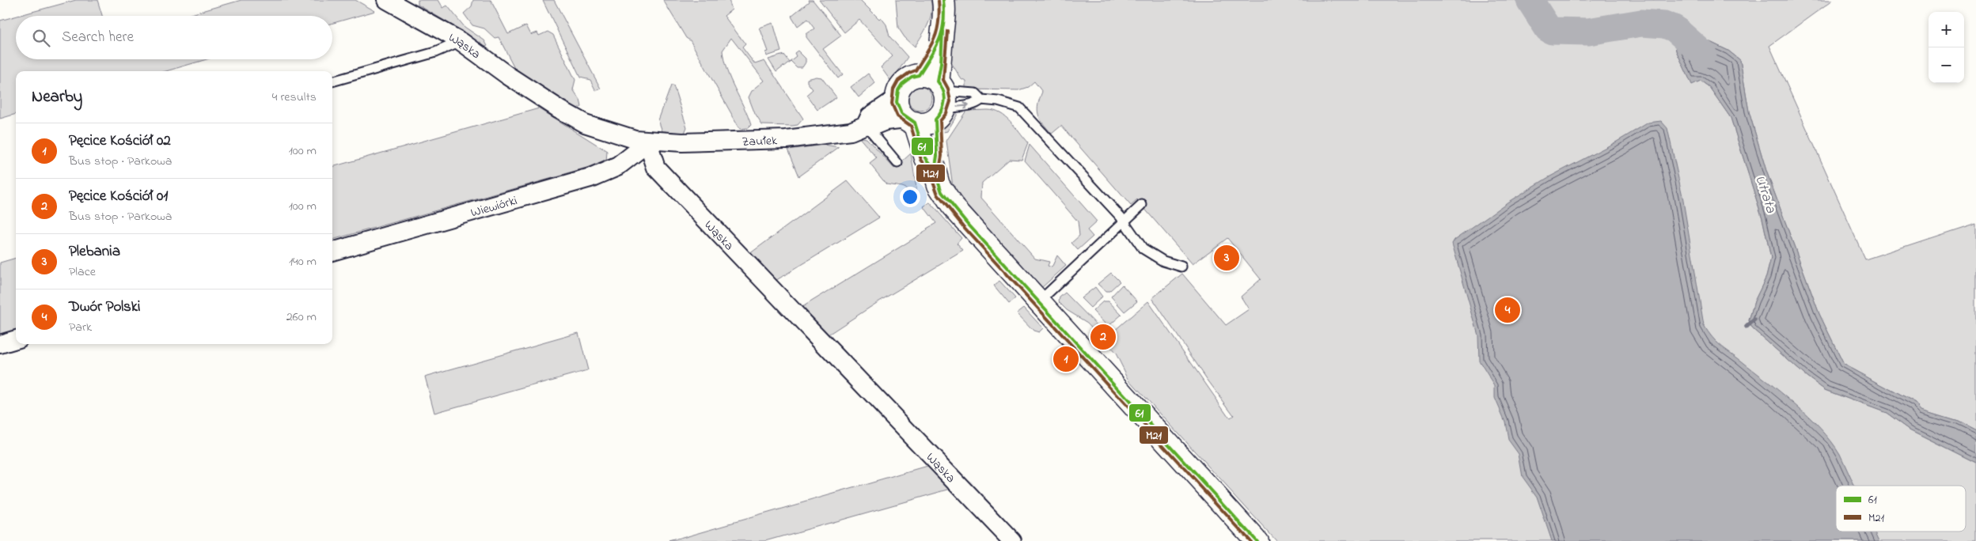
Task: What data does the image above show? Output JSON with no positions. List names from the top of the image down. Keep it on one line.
{"streets":{"street":["Wąska","Zaułek","Wiewiórki"]},"crossings":[["Wąska","Zaułek"],["Wąska","Wiewiórki"],["Zaułek","Wiewiórki"]],"water":["Utrata"],"lines":["transit line 61","transit line M21"],"legend":["61","M21"],"page":{"map_buttons":["+","−"],"search":"Search here","heading":["Nearby","4 results"],"list":[{"mark":"1","name":"Pęcice Kościół 02","note":"Bus stop · Parkowa","value":"100 m"},{"mark":"2","name":"Pęcice Kościół 01","note":"Bus stop · Parkowa","value":"100 m"},{"mark":"3","name":"Plebania","note":"Place","value":"140 m"},{"mark":"4","name":"Dwór Polski","note":"Park","value":"260 m"}],"pins":["3","4","2","1"]}}
